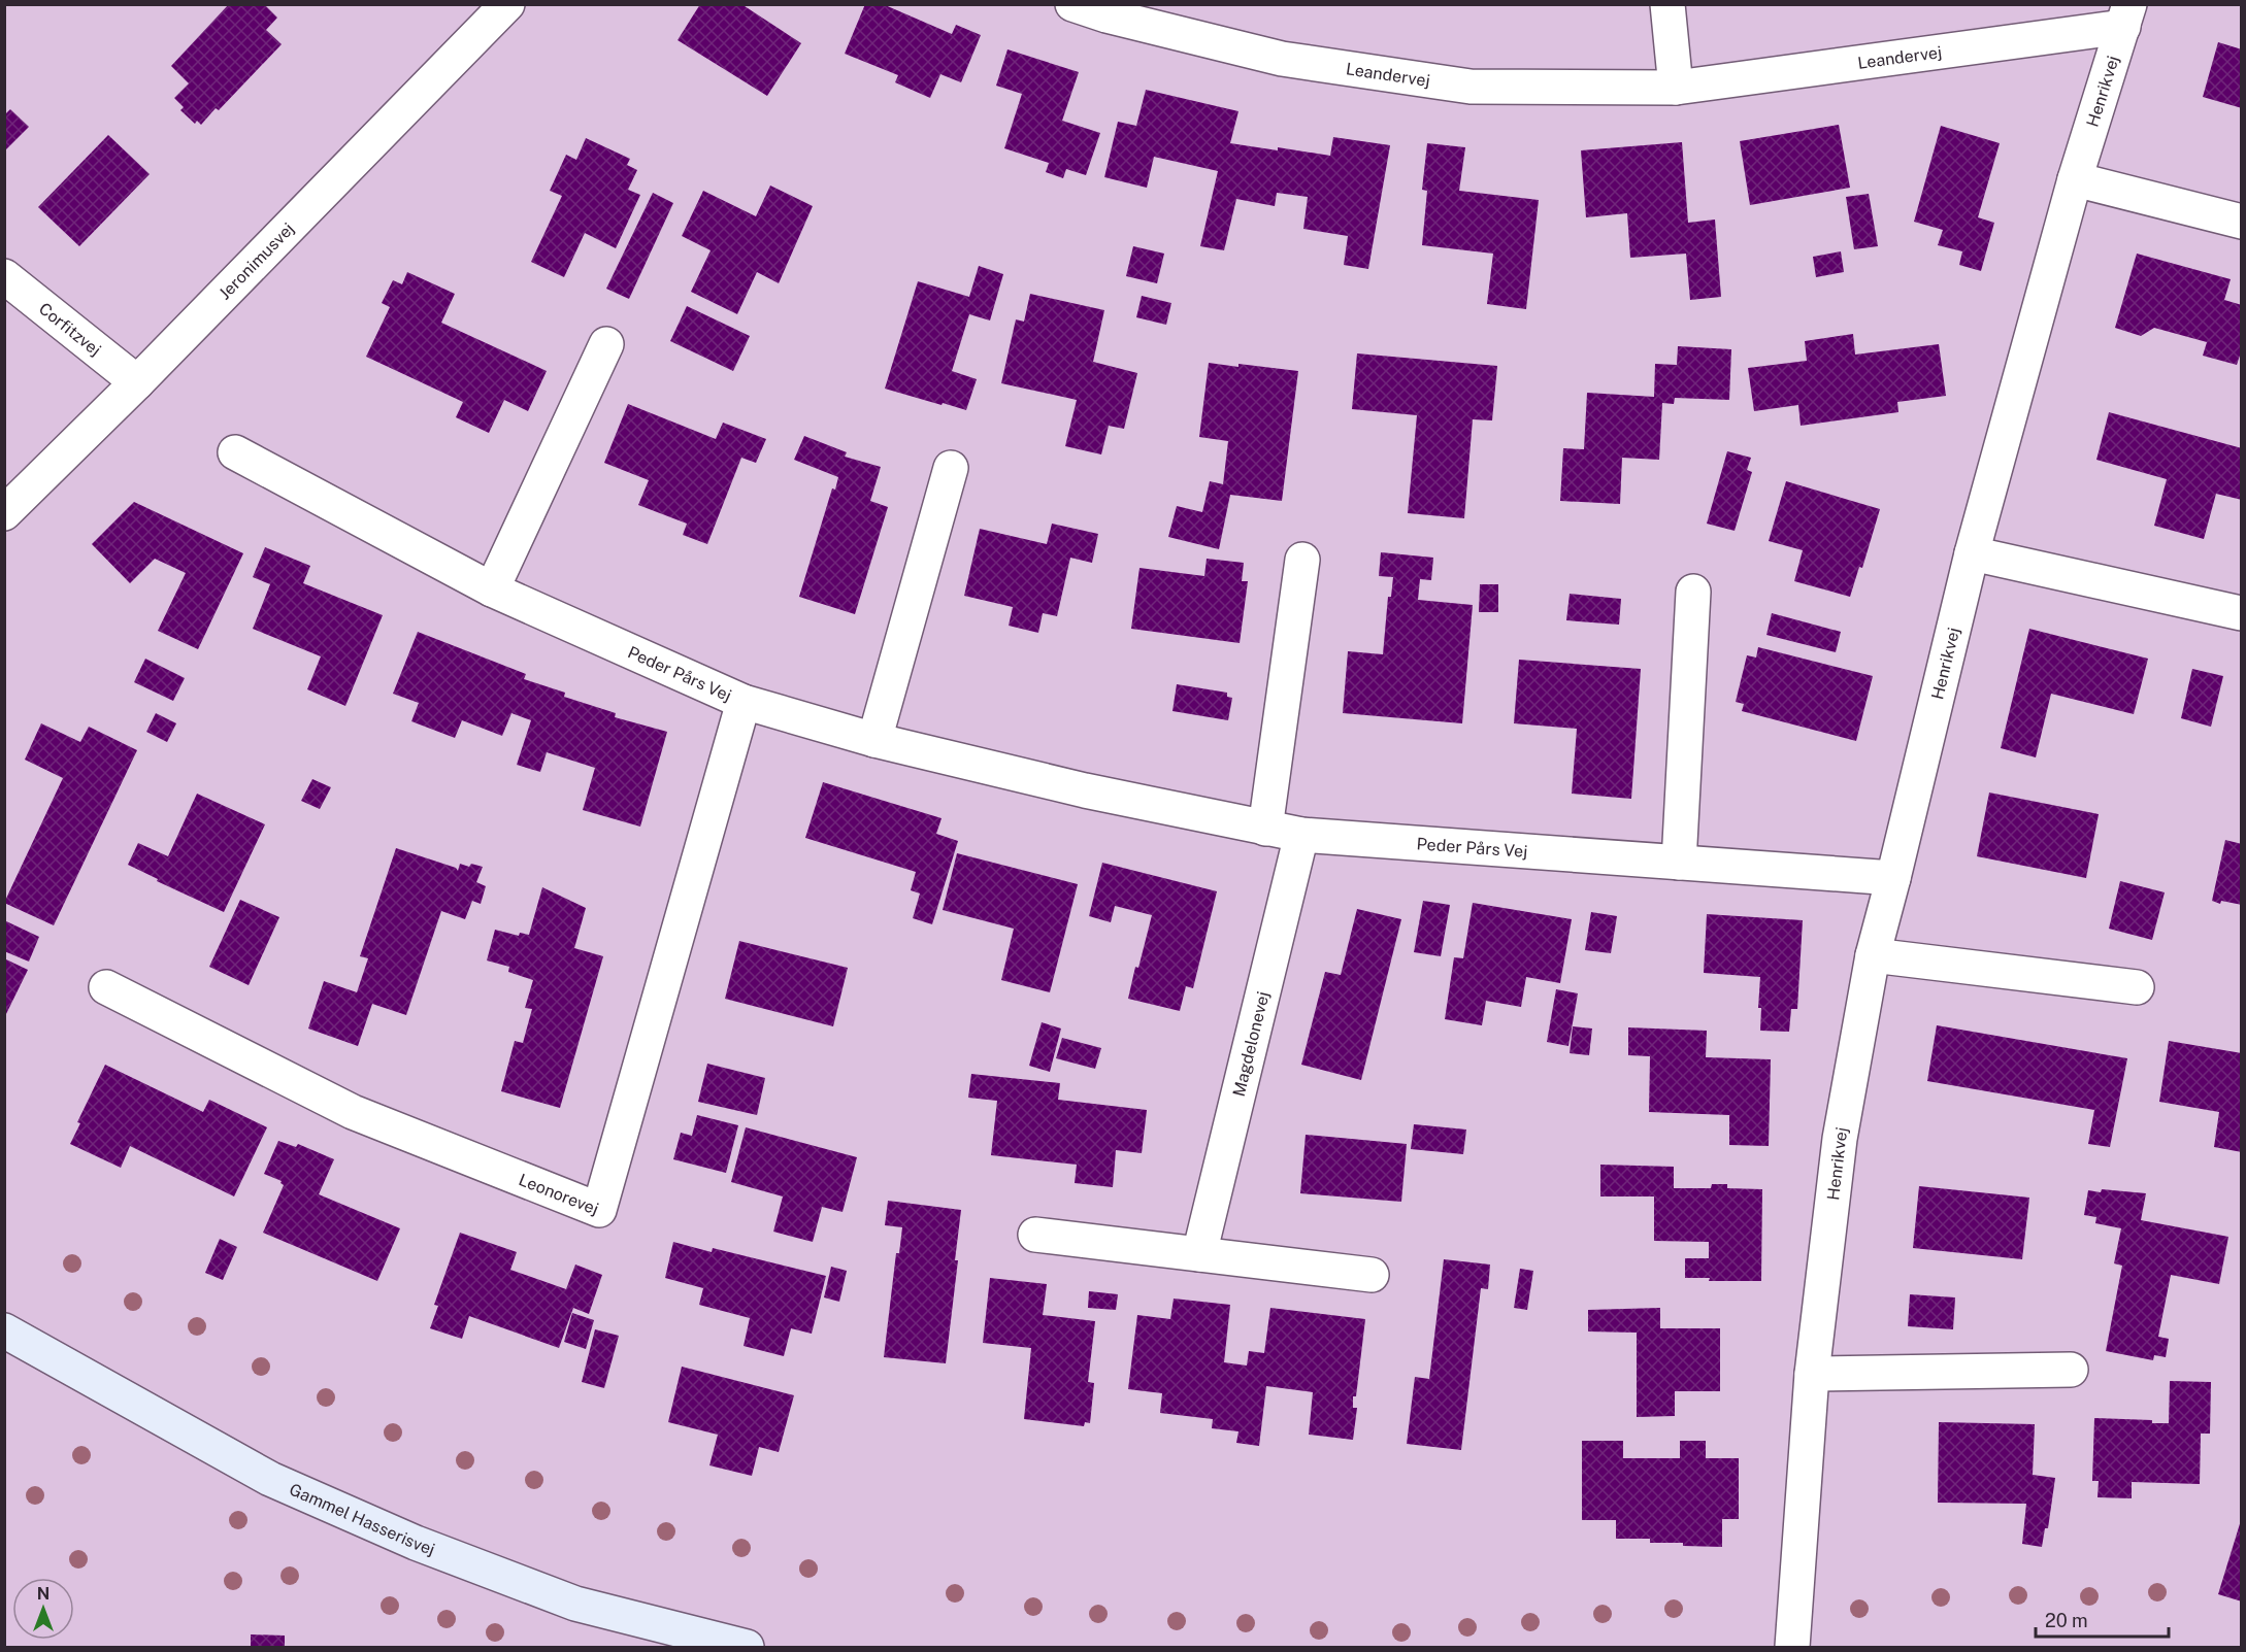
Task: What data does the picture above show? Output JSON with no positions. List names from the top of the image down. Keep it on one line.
{"streets":{"street":["Leandervej","Henrikvej","Jeronimusvej","Corfitzvej","Peder Pårs Vej","Magdelonevej","Leonorevej","Gammel Hasserisvej"]},"crossings":[["Leandervej","Henrikvej"],["Henrikvej","Peder Pårs Vej"],["Jeronimusvej","Corfitzvej"],["Peder Pårs Vej","Magdelonevej"],["Peder Pårs Vej","Leonorevej"]],"scale_bar":"20 m","north":"top"}
